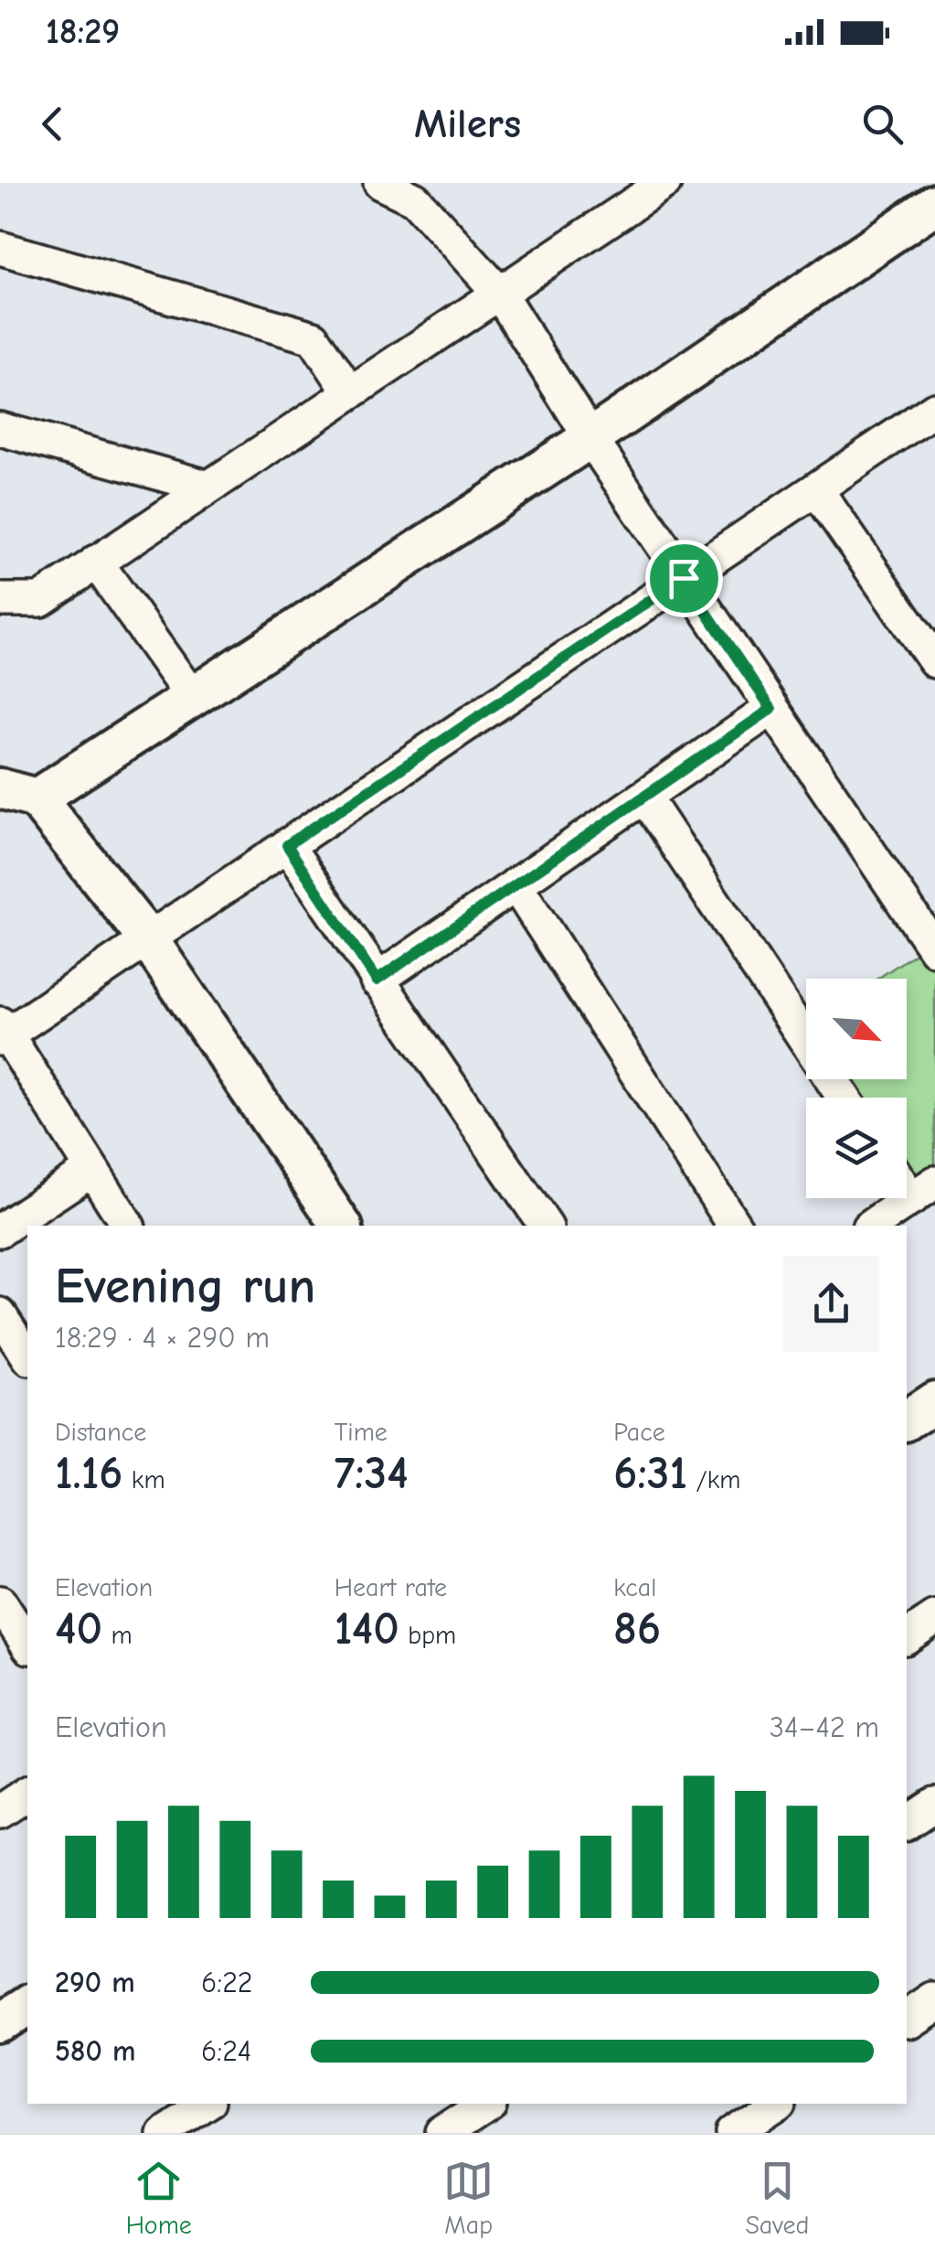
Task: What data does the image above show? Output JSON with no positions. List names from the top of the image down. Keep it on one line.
{"north":"bottom right","page":{"status":"18:29","header":"Milers","heading":["Evening run","18:29 · 4 × 290 m"],"stats":[["Distance","1.16 km"],["Time","7:34"],["Pace","6:31 /km"],["Elevation","40 m"],["Heart rate","140 bpm"],["kcal","86"]],"chart":["Elevation","34–42 m"],"list":[{"name":"290 m","note":"6:22"},{"name":"580 m","note":"6:24"}],"tabs":["Home","Map","Saved"]}}
